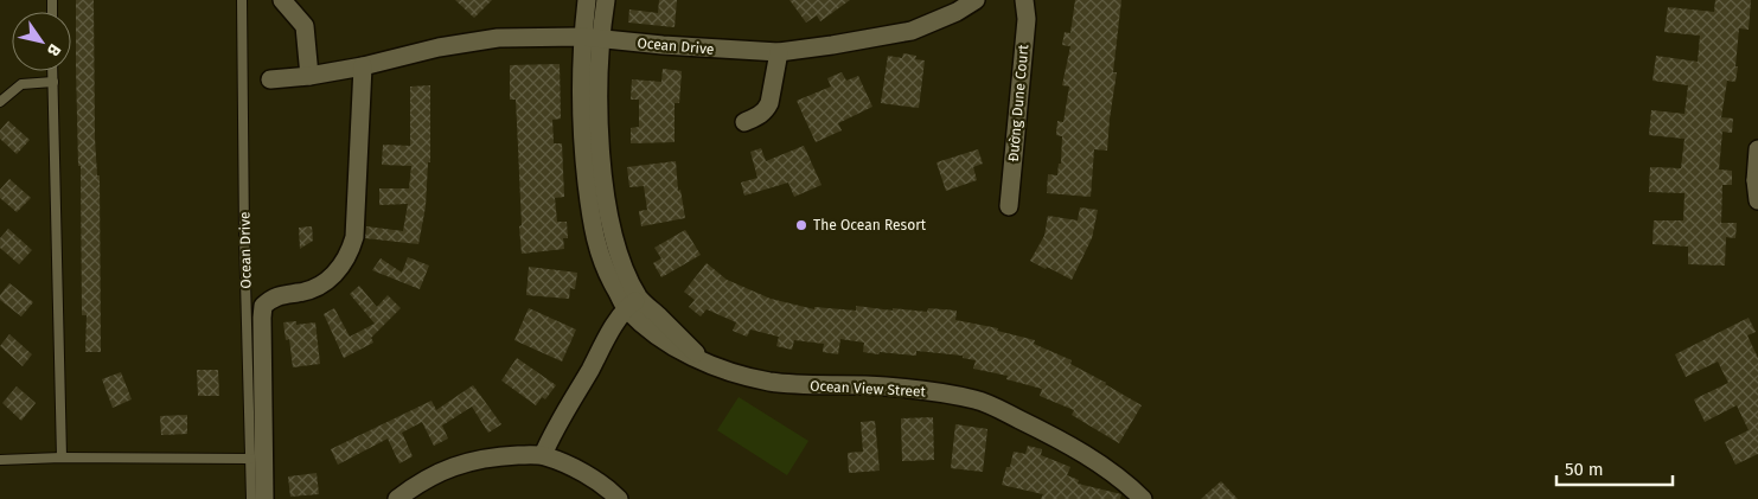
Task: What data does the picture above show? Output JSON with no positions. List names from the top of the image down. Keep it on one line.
{"streets":{"street":["Ocean Drive","Đường Dune Court","Ocean View Street"]},"crossings":[["Ocean Drive","Ocean View Street"]],"places":["The Ocean Resort"],"scale_bar":"50 m","north":"bottom right"}
